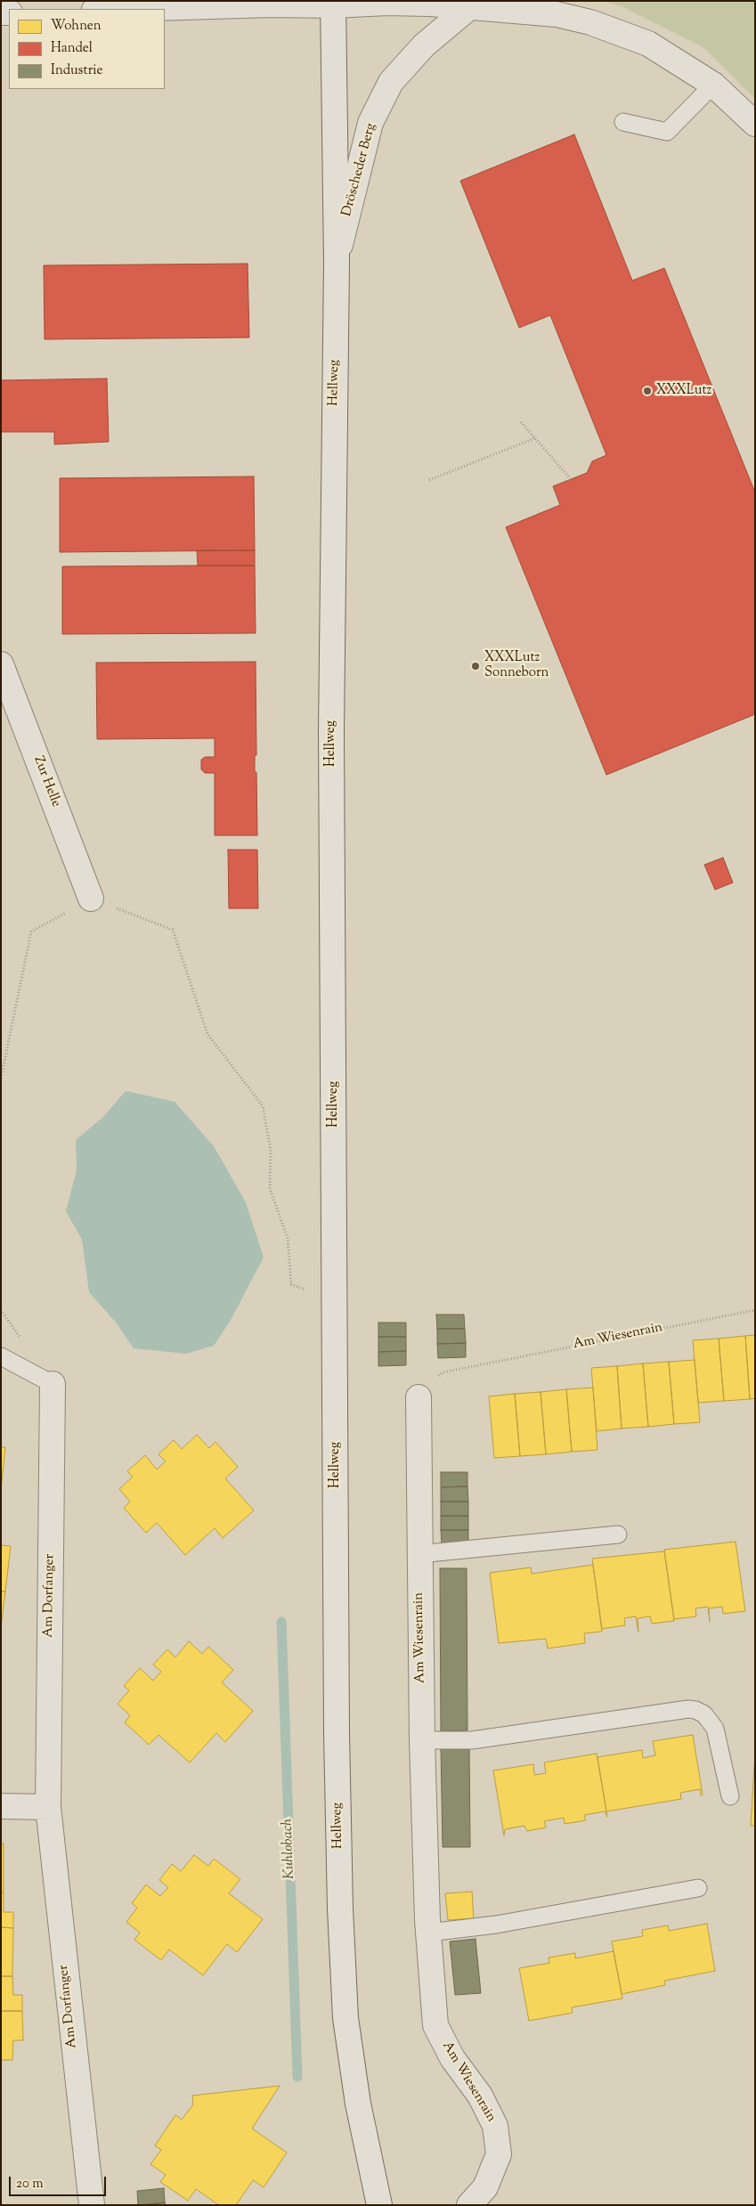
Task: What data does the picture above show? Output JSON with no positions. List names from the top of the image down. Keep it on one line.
{"streets":{"street":["Dröscheder Berg","Hellweg","Zur Helle","Am Wiesenrain","Am Dorfanger"]},"crossings":[["Dröscheder Berg","Hellweg"]],"water":["Kuhlobach"],"places":["XXXLutz","XXXLutz Sonneborn"],"legend":["Wohnen","Handel","Industrie"],"scale_bar":"20 m"}
